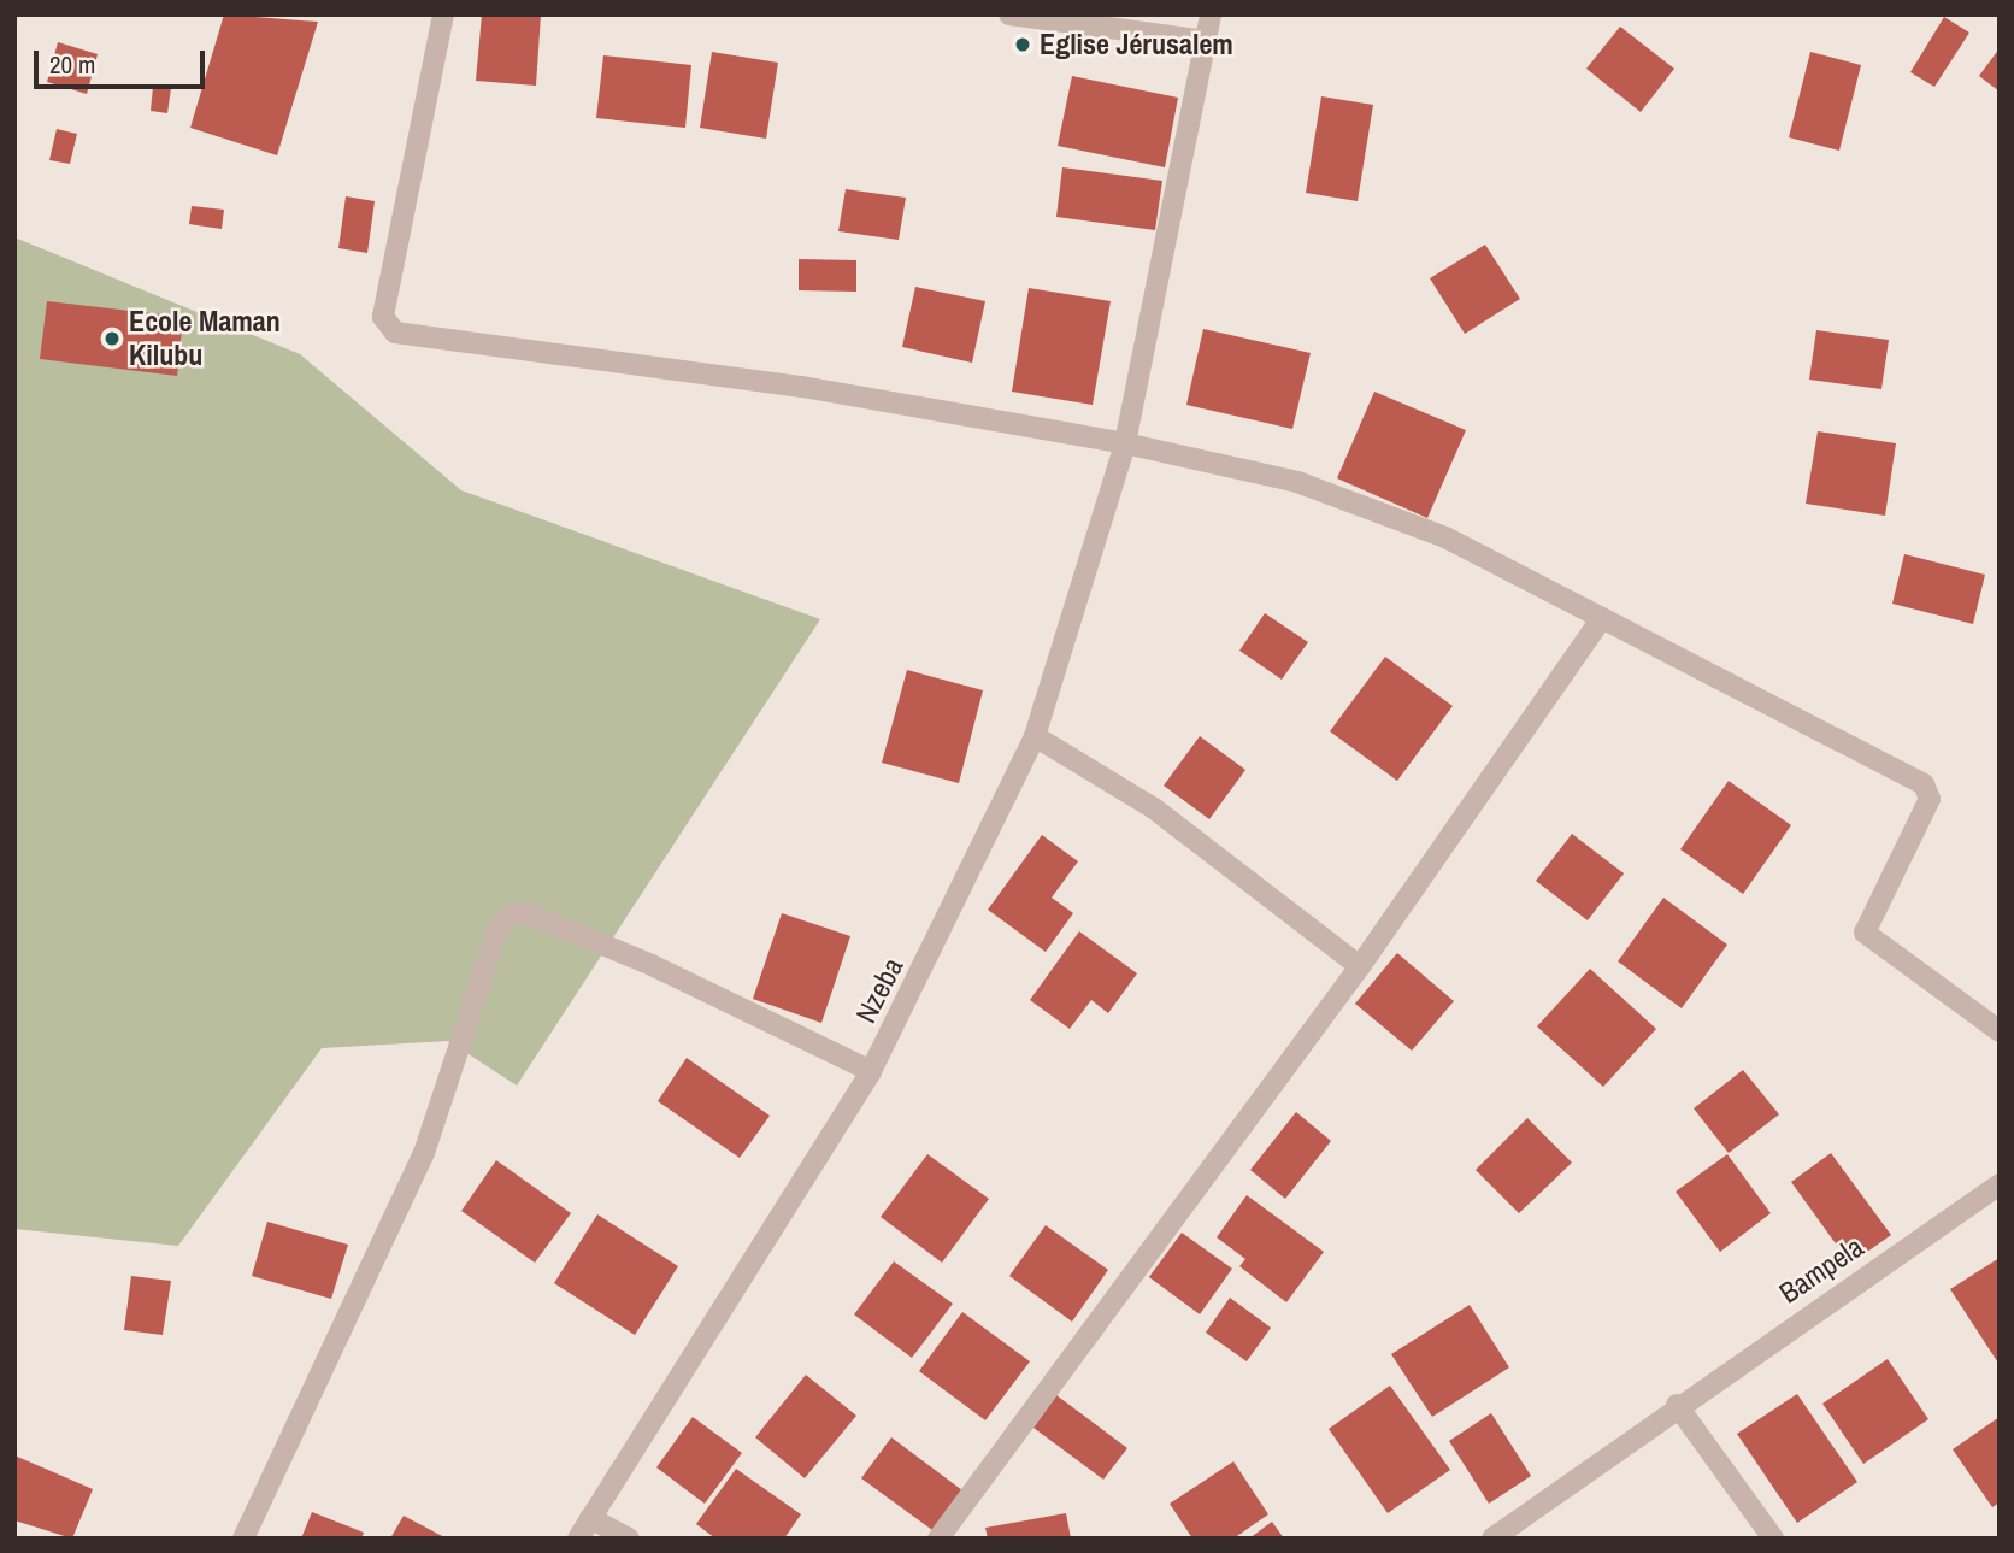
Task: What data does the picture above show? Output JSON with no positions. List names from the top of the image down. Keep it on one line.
{"streets":{"street":["Nzeba","Bampela"]},"places":["Eglise Jérusalem","Ecole Maman Kilubu"],"scale_bar":"20 m"}
